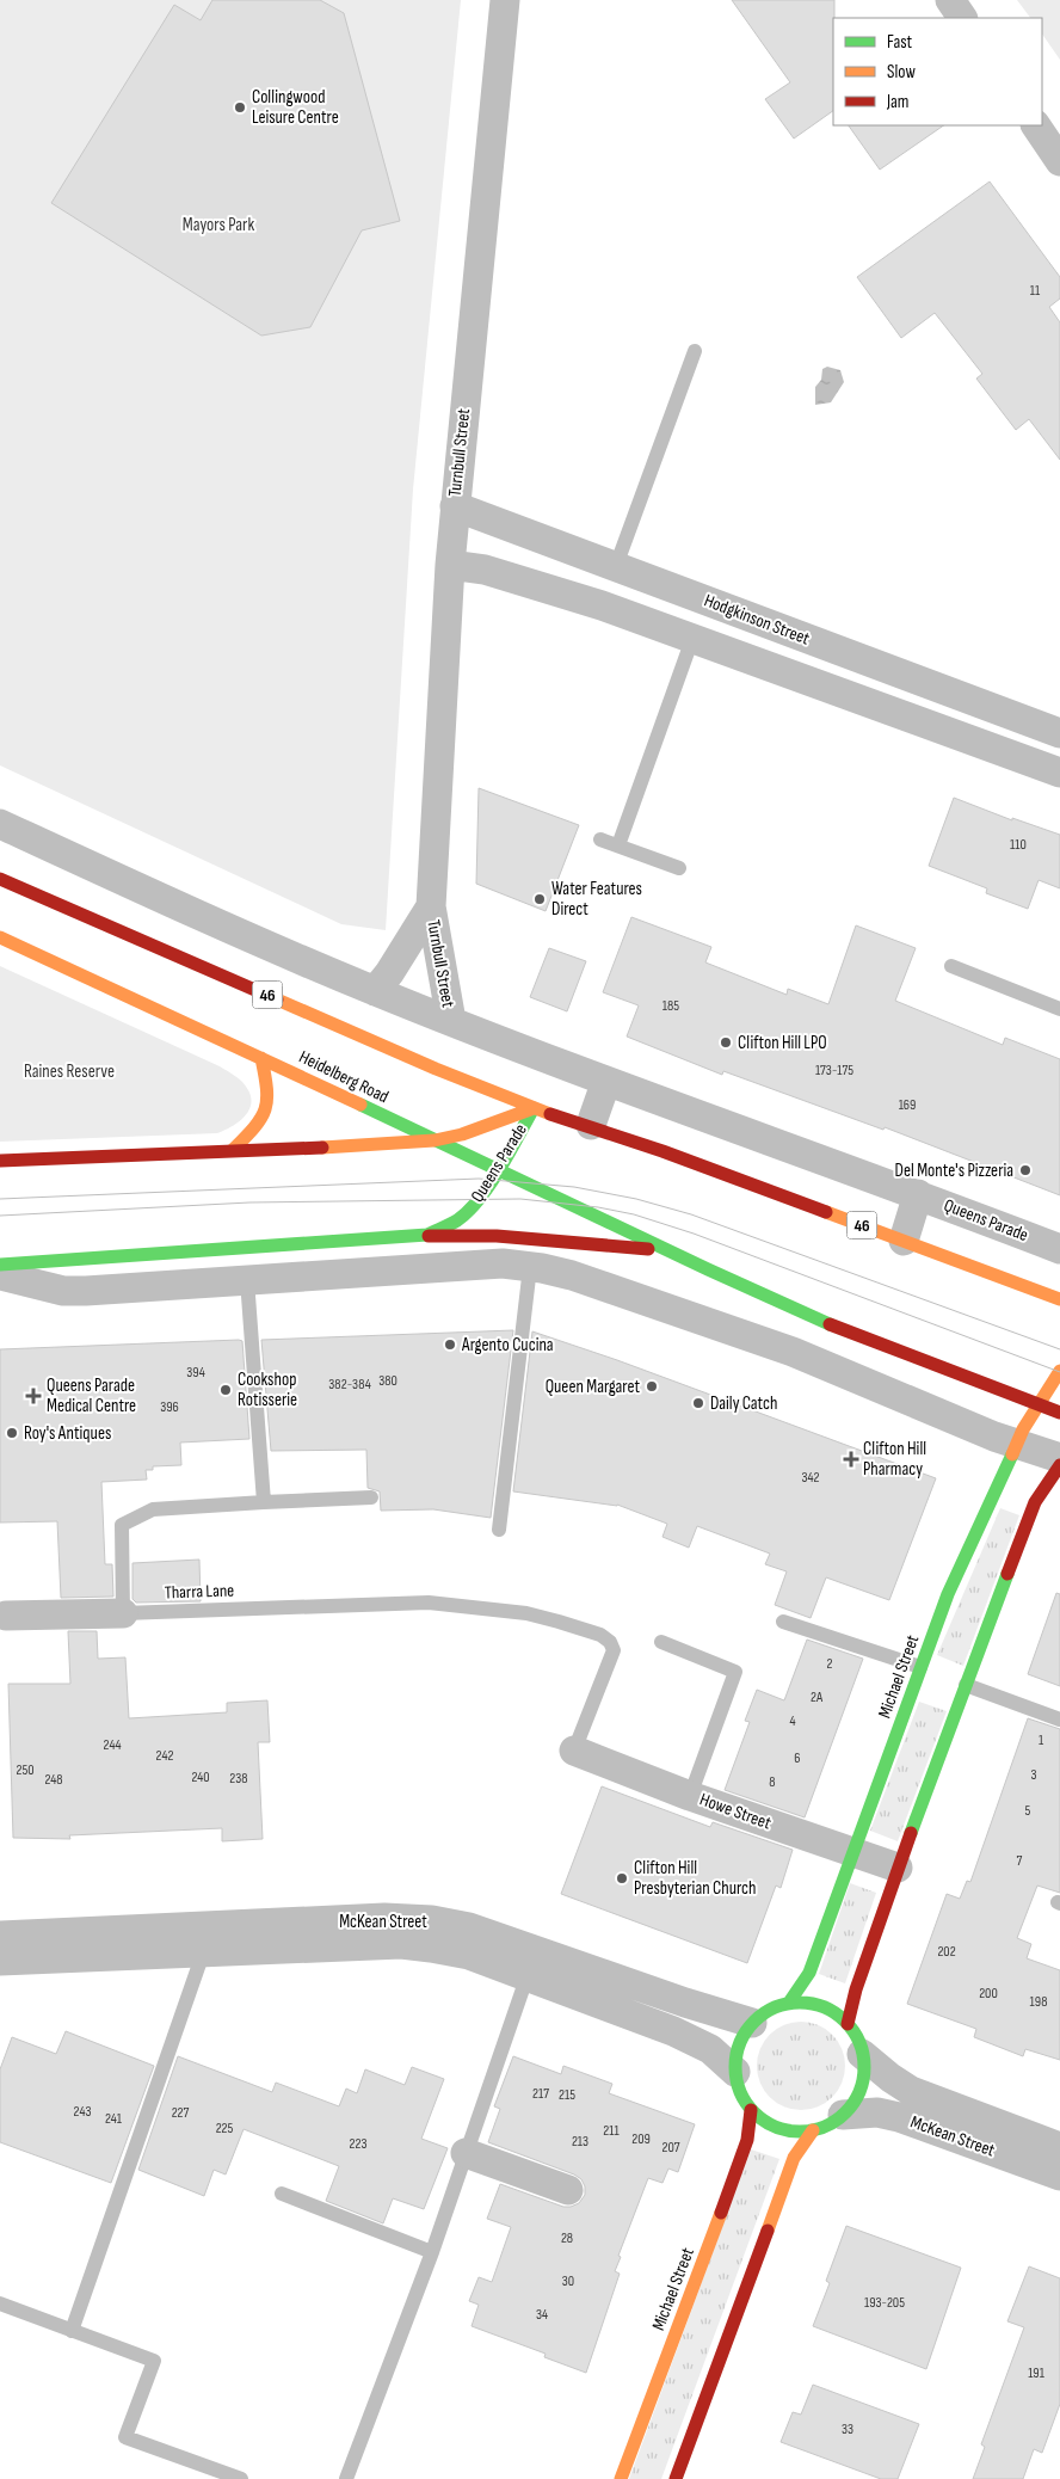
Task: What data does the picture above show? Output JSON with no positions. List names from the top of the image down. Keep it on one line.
{"streets":{"main road":["46","Heidelberg Road","Queens Parade","Michael Street"],"street":["Turnbull Street","Hodgkinson Street","Howe Street","McKean Street"],"lane":["Tharra Lane"]},"crossings":[["Turnbull Street","Hodgkinson Street"],["Turnbull Street","Queens Parade"],["46","Queens Parade"],["Heidelberg Road","Queens Parade"],["Tharra Lane","Howe Street"],["Michael Street","Howe Street"],["Michael Street","McKean Street"]],"parks":["Mayors Park","Raines Reserve"],"places":{"other":["Collingwood Leisure Centre","Water Features Direct","Clifton Hill LPO","Del Monte's Pizzeria","Argento Cucina","Queen Margaret","Cookshop Rotisserie","Daily Catch","Roy's Antiques","Clifton Hill Presbyterian Church"],"health":["Queens Parade Medical Centre","Clifton Hill Pharmacy"]},"house_numbers":["11","110","185","173-175","169","394","380","382-384","396","342","2","2A","4","1","244","242","6","250","3","240","238","248","8","5","7","202","200","198","217","215","243","227","241","225","211","209","213","223","207","28","30","193-205","34","191","33"],"legend":["Fast","Slow","Jam"]}
